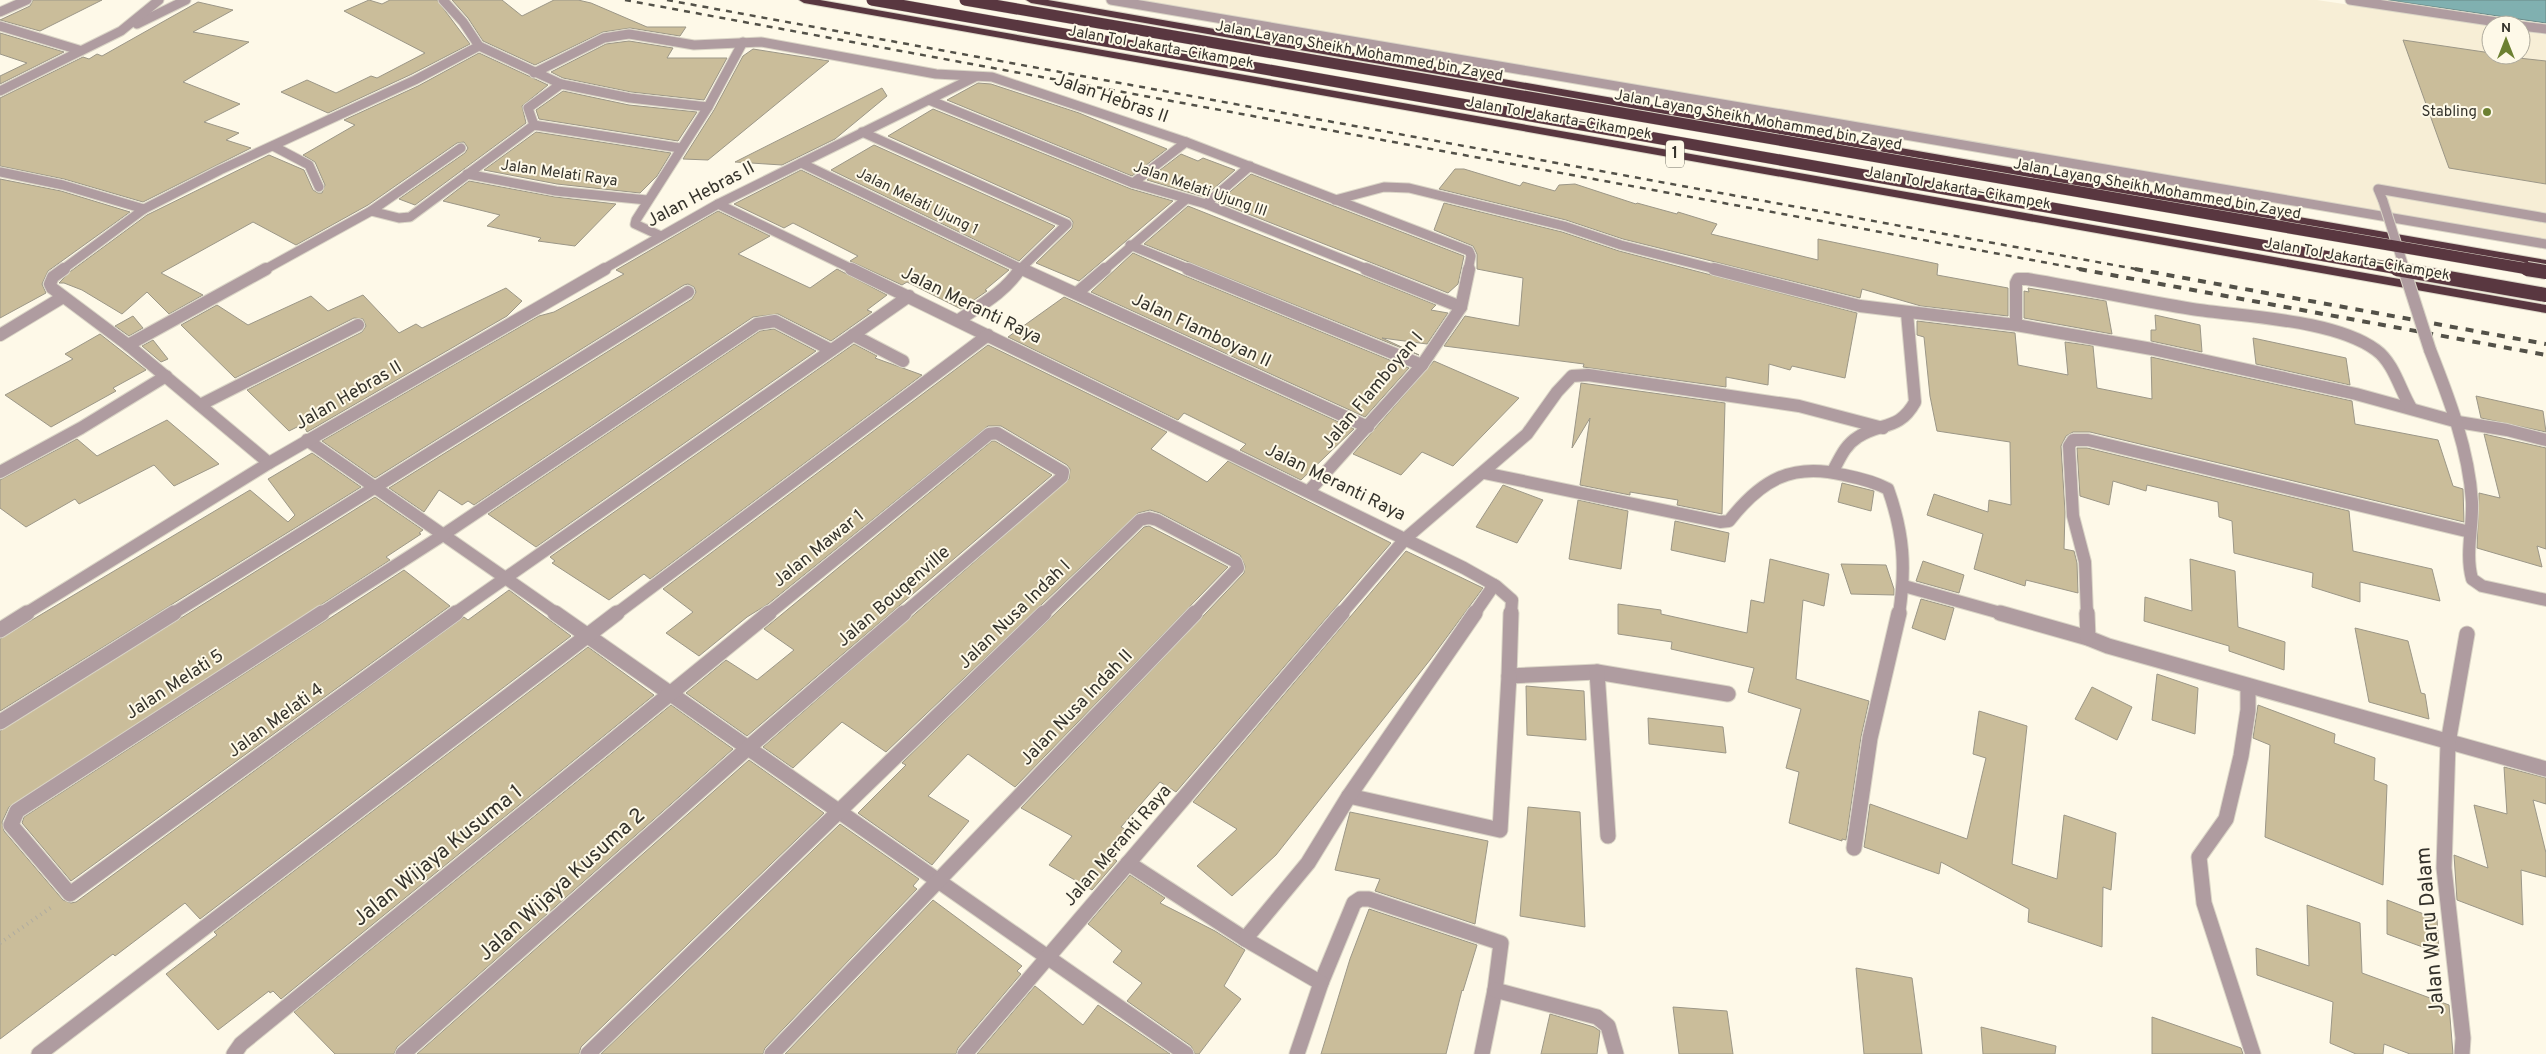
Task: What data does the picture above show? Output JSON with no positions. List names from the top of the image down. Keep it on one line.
{"streets":{"highway":["Jalan Tol Jakarta–Cikampek","Jalan Layang Sheikh Mohammed bin Zayed","1"],"street":["Jalan Hebras II","Jalan Melati Raya","Jalan Melati Ujung III","Jalan Melati Ujung 1","Jalan Meranti Raya","Jalan Flamboyan II","Jalan Flamboyan I","Jalan Mawar 1","Jalan Bougenville","Jalan Nusa Indah I","Jalan Melati 5","Jalan Nusa Indah II","Jalan Melati 4","Jalan Wijaya Kusuma 1","Jalan Wijaya Kusuma 2","Jalan Waru Dalam"]},"crossings":[["Jalan Hebras II","Jalan Melati Ujung III"],["Jalan Hebras II","Jalan Melati Ujung 1"],["Jalan Hebras II","Jalan Meranti Raya"],["Jalan Hebras II","Jalan Flamboyan I"],["Jalan Melati Ujung III","Jalan Flamboyan I"],["Jalan Melati Ujung 1","Jalan Flamboyan II"],["Jalan Meranti Raya","Jalan Flamboyan I"],["Jalan Meranti Raya","Jalan Melati 4"],["Jalan Flamboyan II","Jalan Flamboyan I"],["Jalan Mawar 1","Jalan Bougenville"],["Jalan Mawar 1","Jalan Wijaya Kusuma 1"],["Jalan Bougenville","Jalan Wijaya Kusuma 2"],["Jalan Nusa Indah I","Jalan Nusa Indah II"],["Jalan Melati 5","Jalan Melati 4"]],"places":["Stabling"],"north":"top"}
